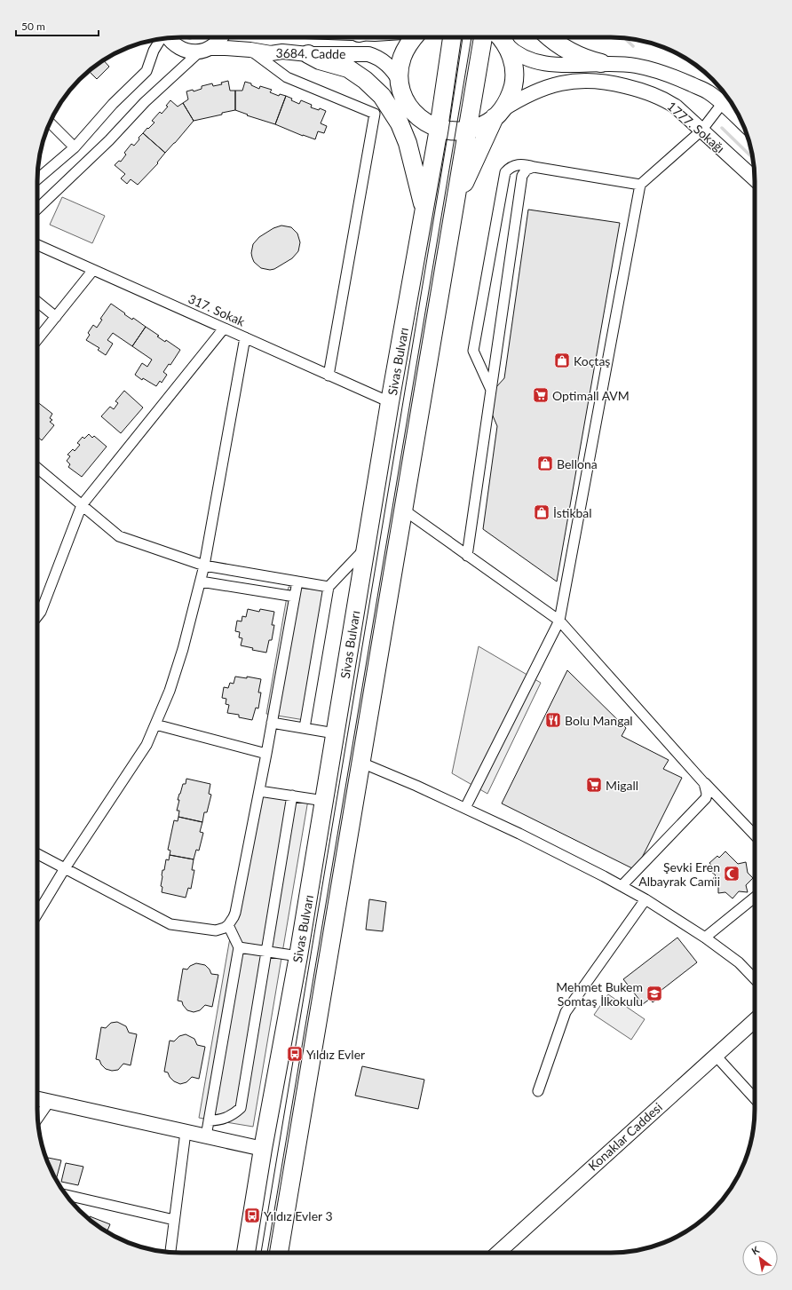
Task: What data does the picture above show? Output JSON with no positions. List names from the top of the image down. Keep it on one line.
{"streets":{"highway":["Sivas Bulvarı"],"street":["3684. Cadde","1777. Sokağı","317. Sokak","Konaklar Caddesi"]},"crossings":[["317. Sokak","Sivas Bulvarı"]],"places":{"shop":["Koçtaş","Bellona","İstikbal"],"supermarket":["Optimall AVM","Migall"],"restaurant":["Bolu Mangal"],"mosque":["Şevki Eren Albayrak Camii"],"school or university":["Mehmet Bukem Somtaş İlkokulu"],"bus stop":["Yıldız Evler","Yıldız Evler 3"]},"scale_bar":"50 m","north":"top left"}
